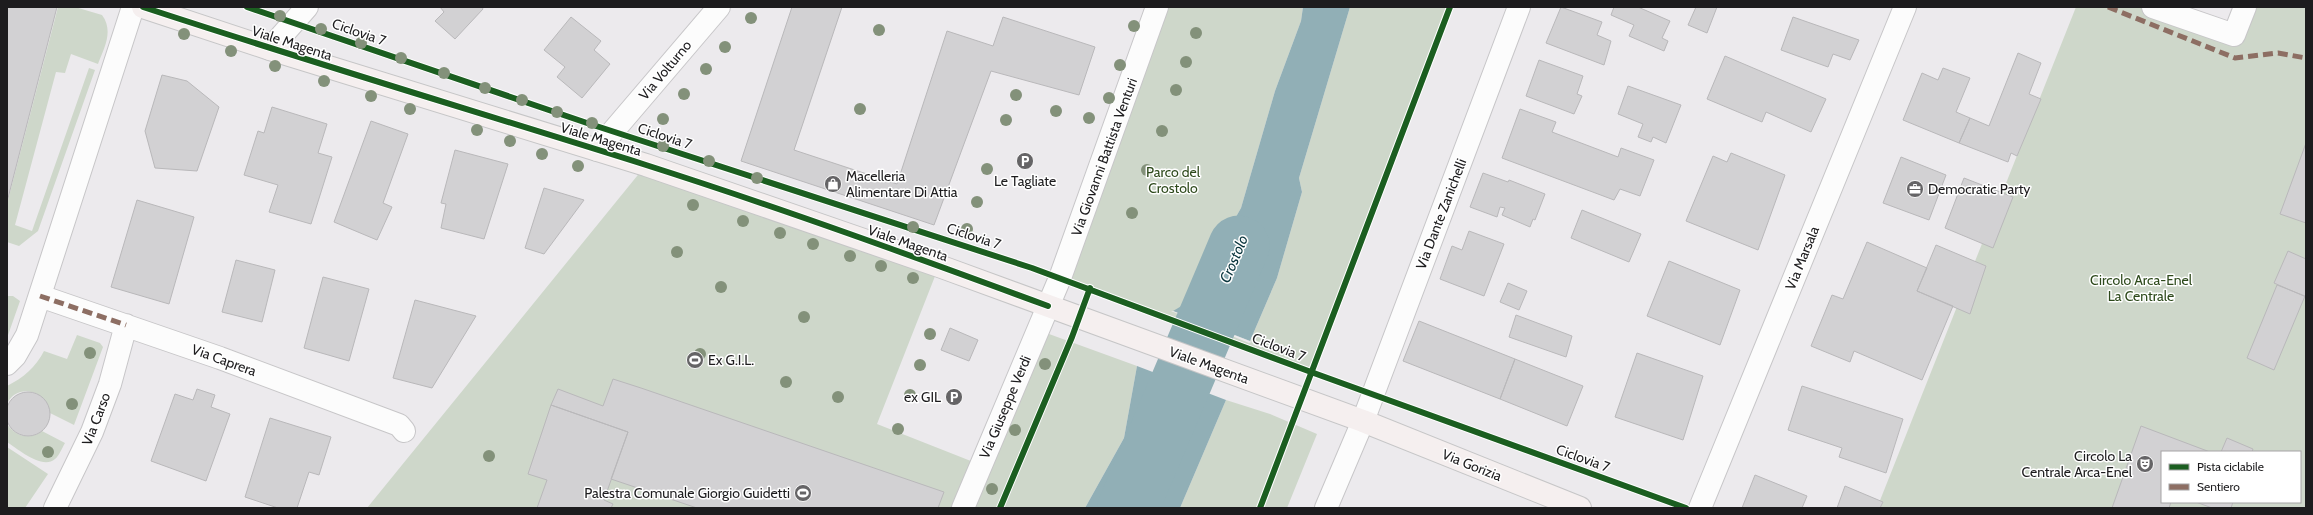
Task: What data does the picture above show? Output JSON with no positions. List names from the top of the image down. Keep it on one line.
{"streets":{"main road":["Viale Magenta","Via Gorizia"],"street":["Via Volturno","Via Giovanni Battista Venturi","Via Dante Zanichelli","Via Marsala","Via Caprera","Via Giuseppe Verdi","Via Carso"],"cycle path":["Ciclovia 7"]},"crossings":[["Viale Magenta","Via Volturno"],["Viale Magenta","Via Giovanni Battista Venturi"],["Viale Magenta","Via Dante Zanichelli"],["Viale Magenta","Via Giuseppe Verdi"],["Viale Magenta","Via Gorizia"],["Via Giovanni Battista Venturi","Via Giuseppe Verdi"],["Via Dante Zanichelli","Via Gorizia"],["Via Caprera","Via Carso"]],"water":["Crostolo"],"parks":["Parco del Crostolo","Circolo Arca-Enel La Centrale"],"places":{"parking":["Le Tagliate","ex GIL"],"shop":["Macelleria Alimentare Di Attia"],"office":["Democratic Party"],"sports":["Ex G.I.L.","Palestra Comunale Giorgio Guidetti"],"theatre":["Circolo La Centrale Arca-Enel"]},"legend":["Pista ciclabile","Sentiero"]}
